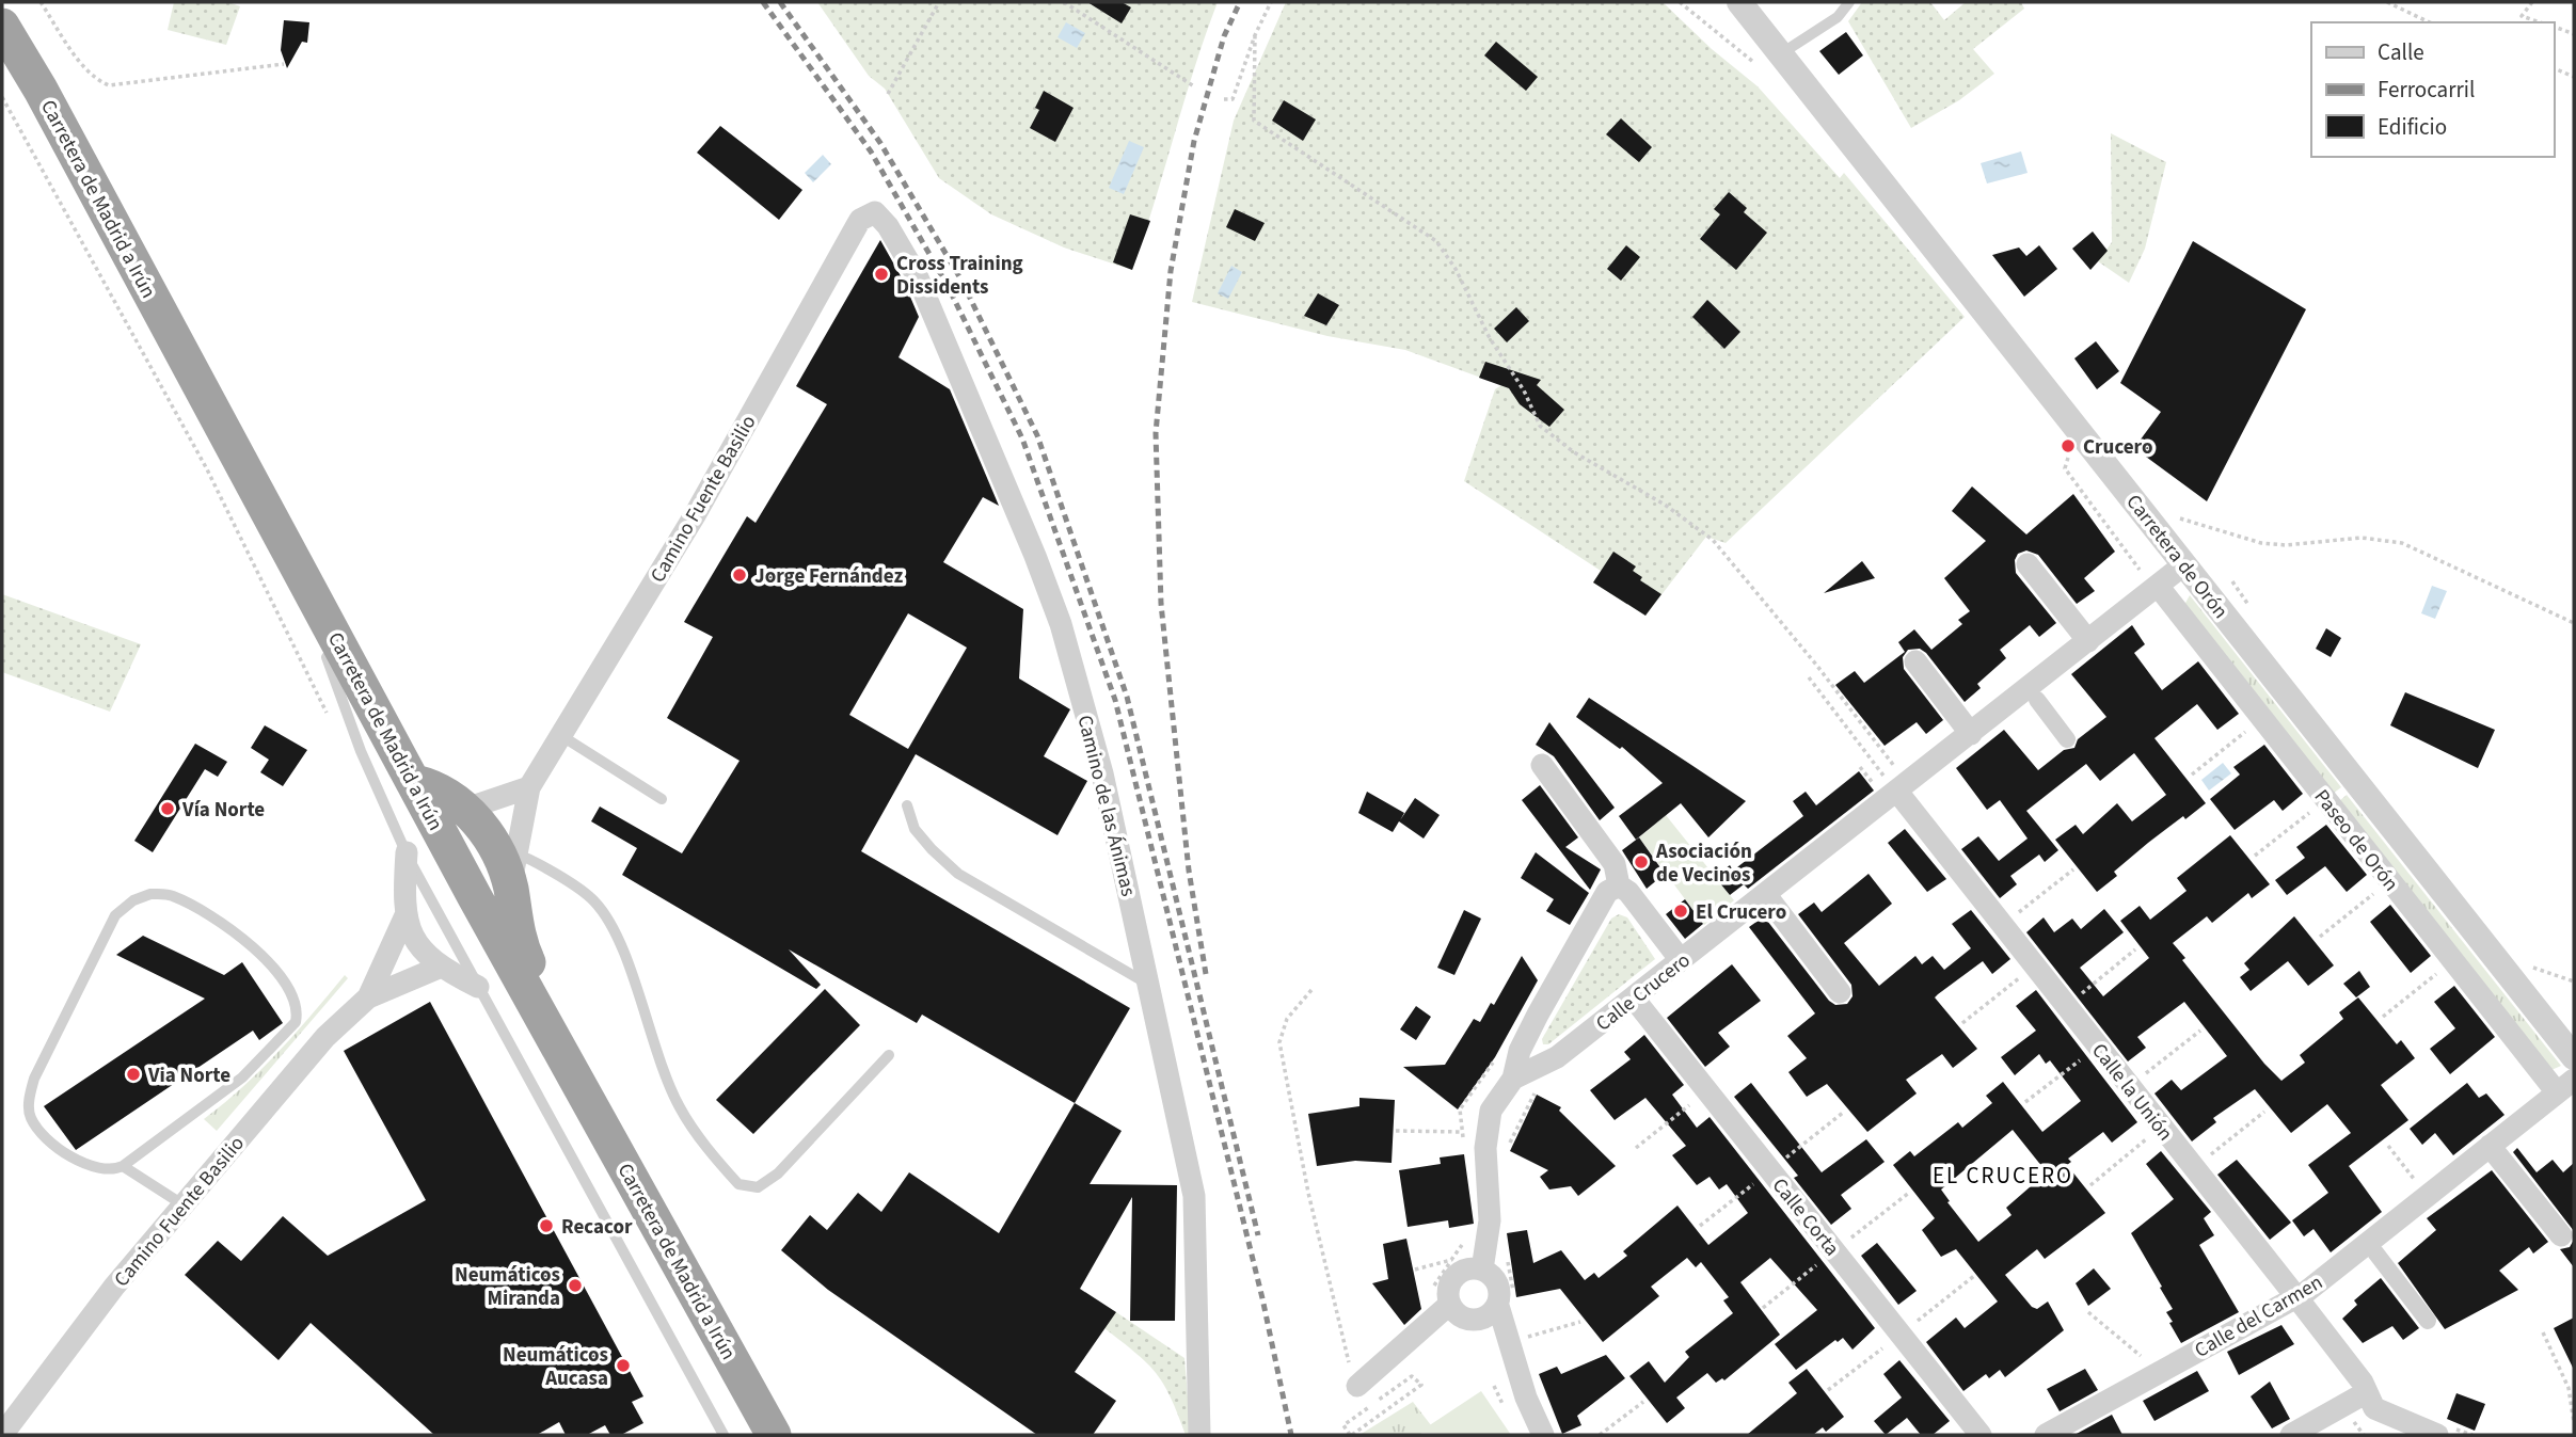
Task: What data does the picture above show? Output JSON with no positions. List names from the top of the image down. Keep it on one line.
{"streets":{"highway":["Carretera de Madrid a Irún"],"street":["Camino Fuente Basilio","Carretera de Orón","Camino de las Ánimas","Paseo de Orón","Calle Crucero","Calle la Unión","Calle Corta","Calle del Carmen"]},"crossings":[["Carretera de Madrid a Irún","Camino Fuente Basilio"],["Camino Fuente Basilio","Camino de las Ánimas"],["Carretera de Orón","Calle Crucero"],["Paseo de Orón","Calle Crucero"],["Paseo de Orón","Calle del Carmen"],["Calle Crucero","Calle la Unión"],["Calle Crucero","Calle Corta"],["Calle la Unión","Calle del Carmen"]],"districts":["EL CRUCERO"],"places":["Cross Training Dissidents","Crucero","Jorge Fernández","Vía Norte","Asociación de Vecinos","El Crucero","Via Norte","Recacor","Neumáticos Miranda","Neumáticos Aucasa"],"legend":["Calle","Ferrocarril","Edificio"]}
